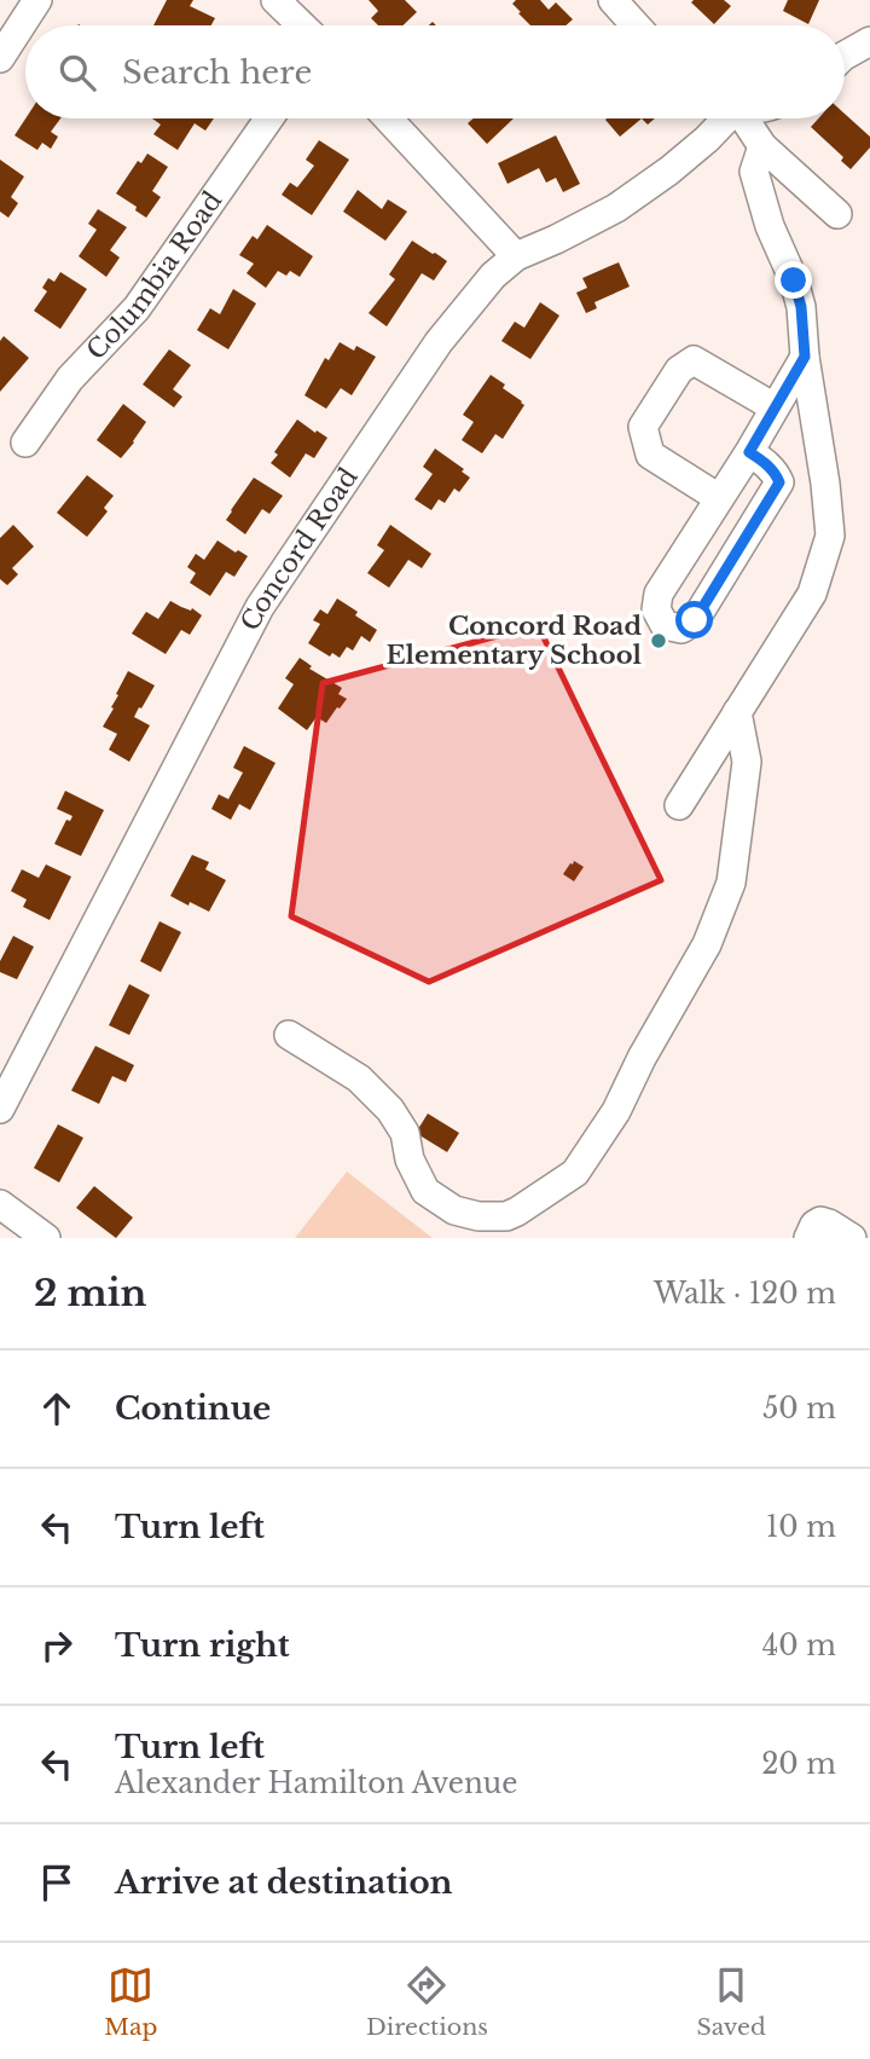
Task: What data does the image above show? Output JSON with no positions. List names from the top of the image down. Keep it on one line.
{"streets":{"street":["Columbia Road","Concord Road"]},"places":["Concord Road Elementary School"],"page":{"search":"Search here","heading":["2 min","Walk · 120 m"],"list":[["Continue","50 m"],["Turn left","10 m"],["Turn right","40 m"],["Turn left","Alexander Hamilton Avenue","20 m"],"Arrive at destination"],"nav":["Map","Directions","Saved"]}}
